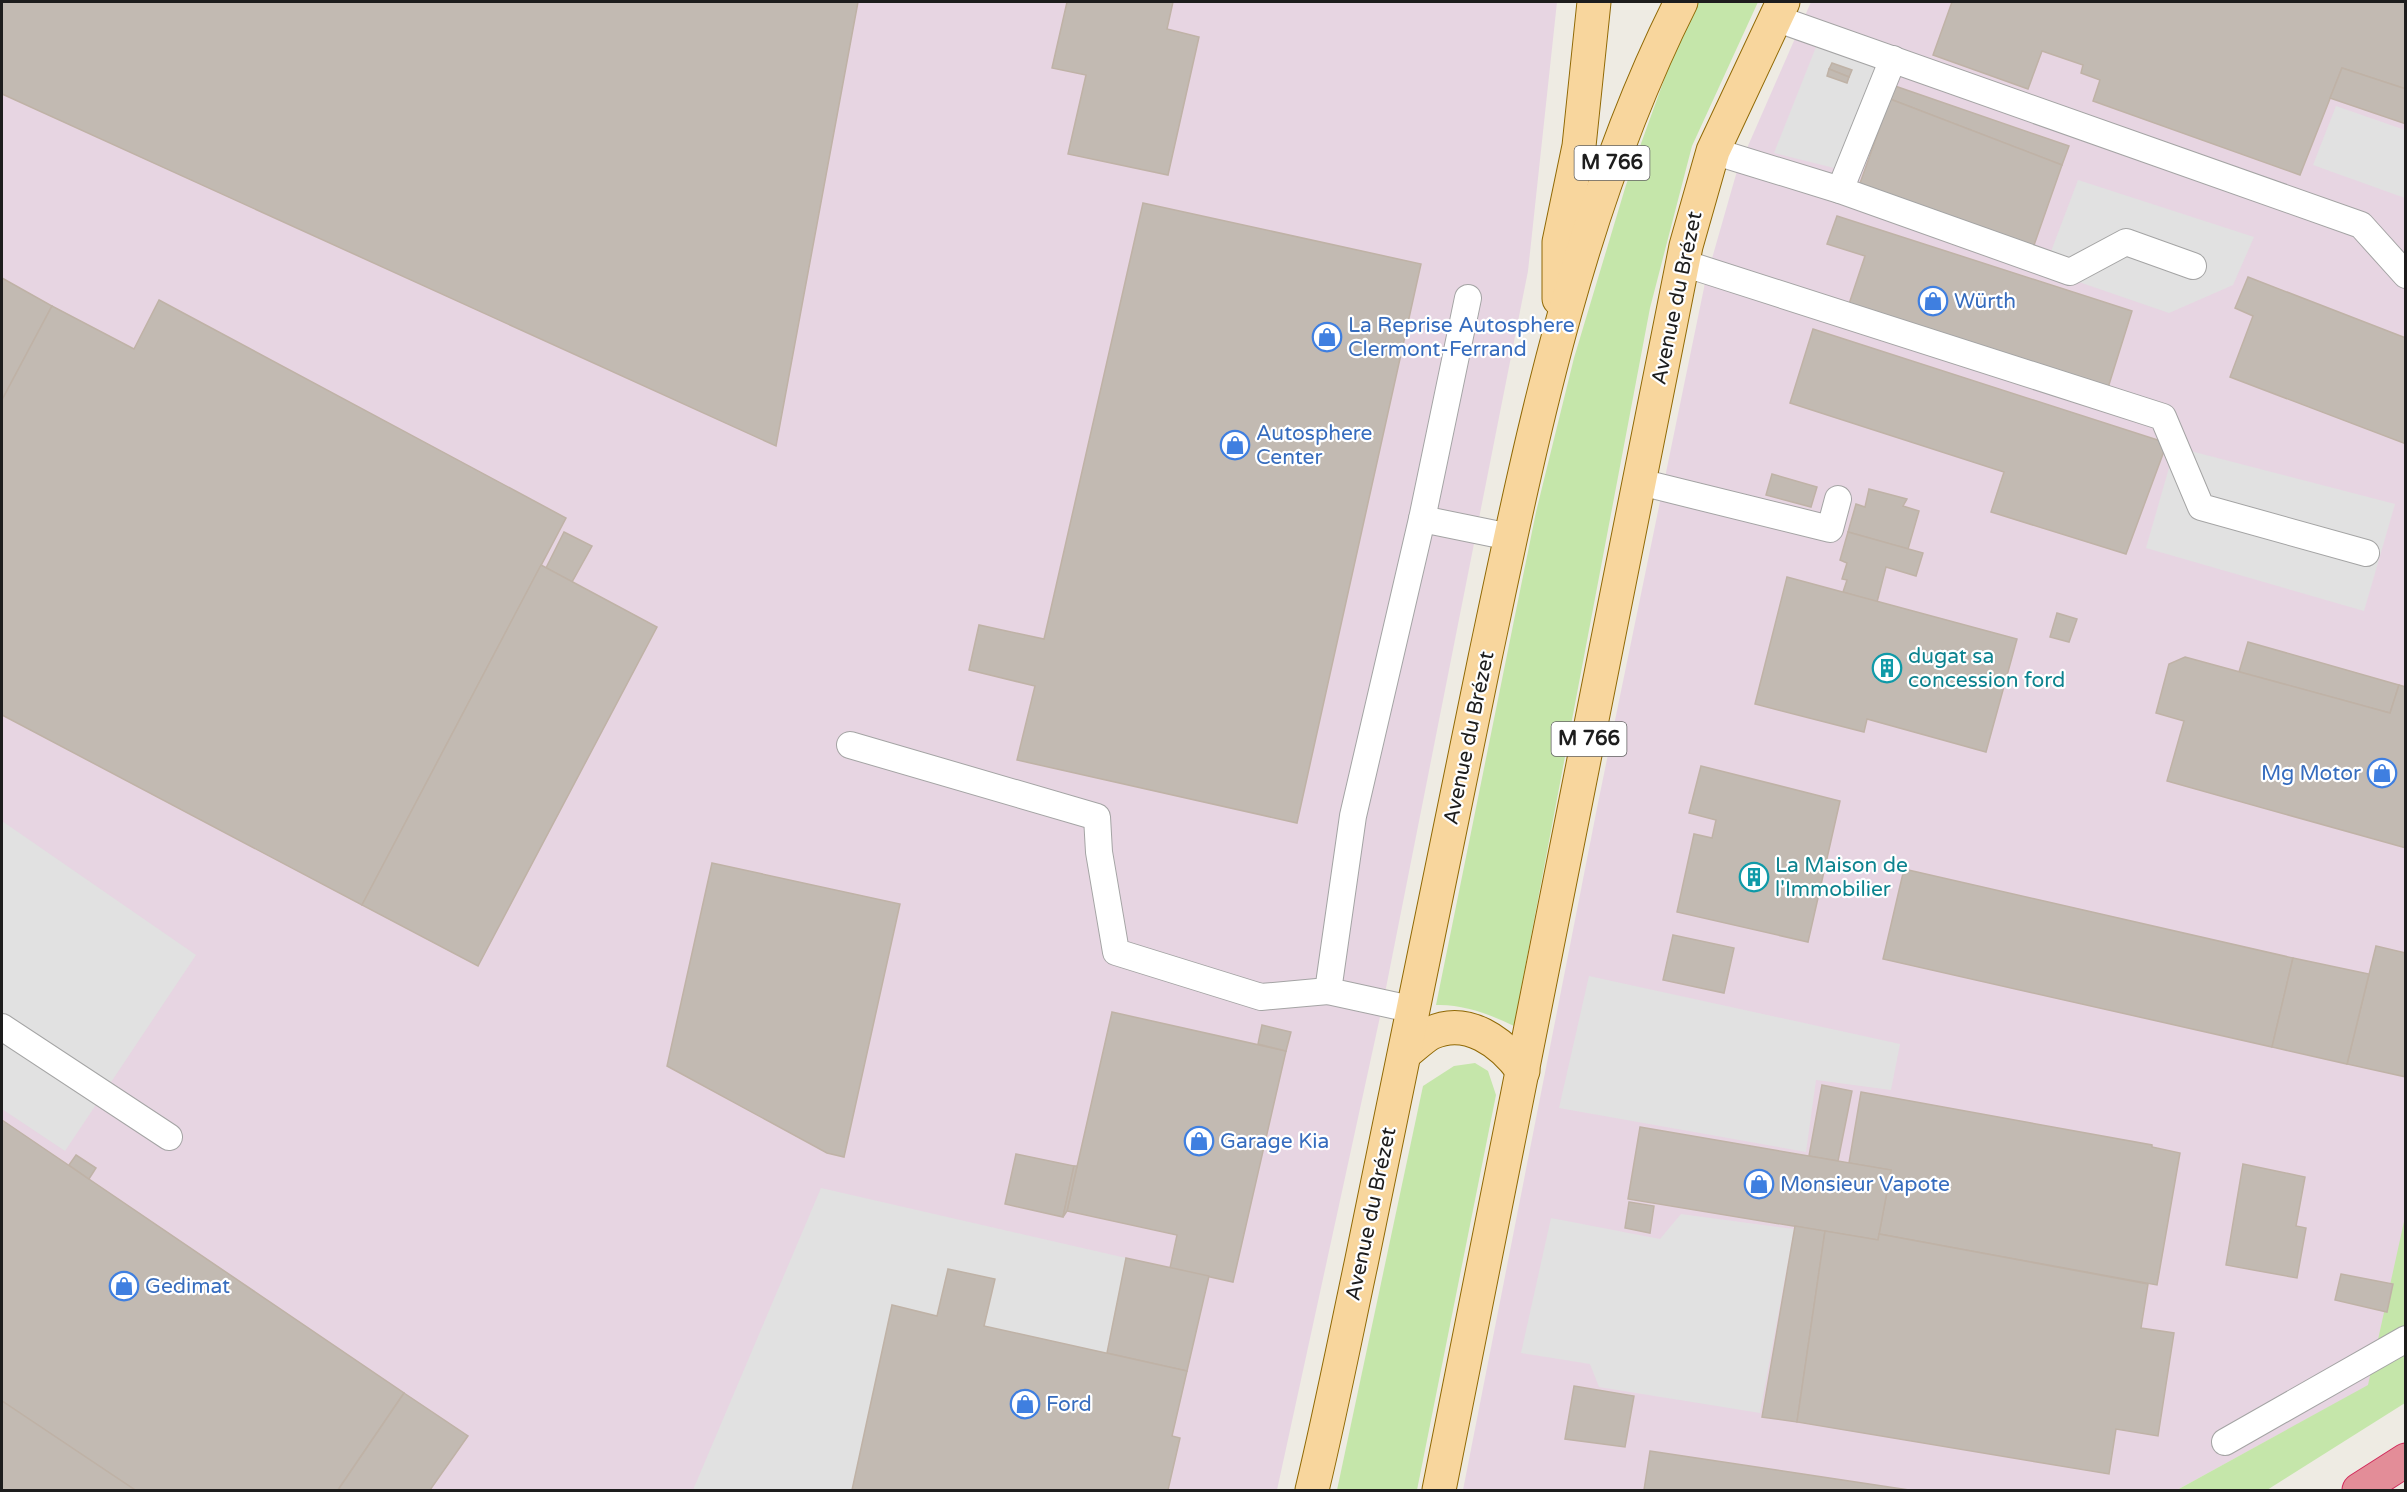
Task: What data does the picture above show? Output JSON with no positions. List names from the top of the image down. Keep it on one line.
{"streets":{"main road":["M 766","Avenue du Brézet"]},"places":{"shop":["Würth","La Reprise Autosphere Clermont-Ferrand","Autosphere Center","Mg Motor","Garage Kia","Monsieur Vapote","Gedimat","Ford"],"building":["dugat sa concession ford","La Maison de l'Immobilier"]}}
